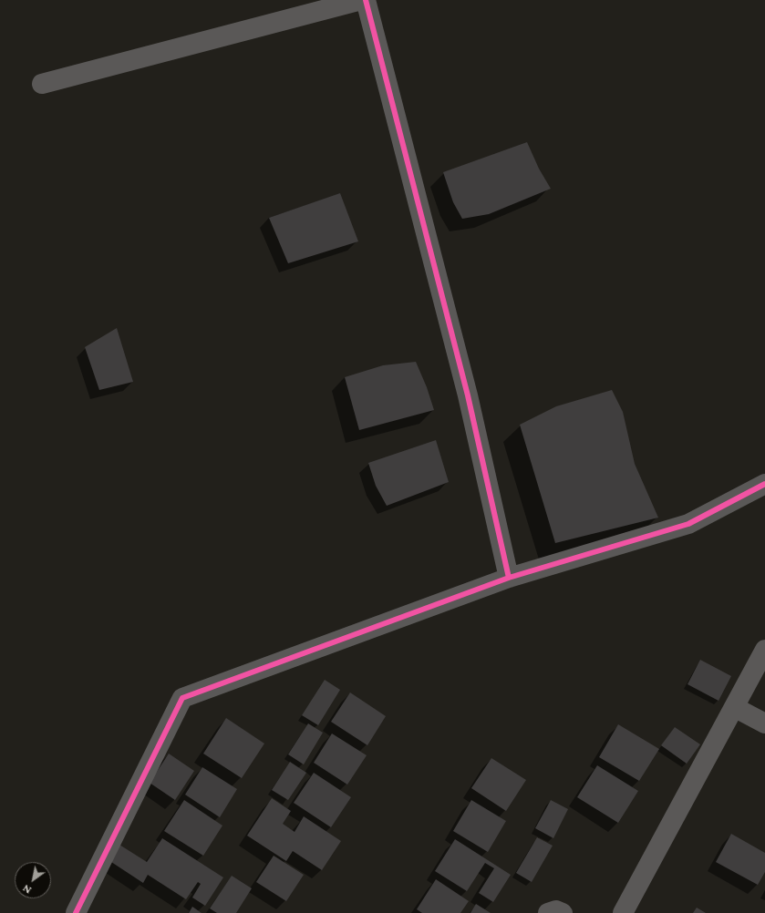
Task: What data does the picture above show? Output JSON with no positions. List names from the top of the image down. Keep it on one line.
{"north":"bottom left"}
